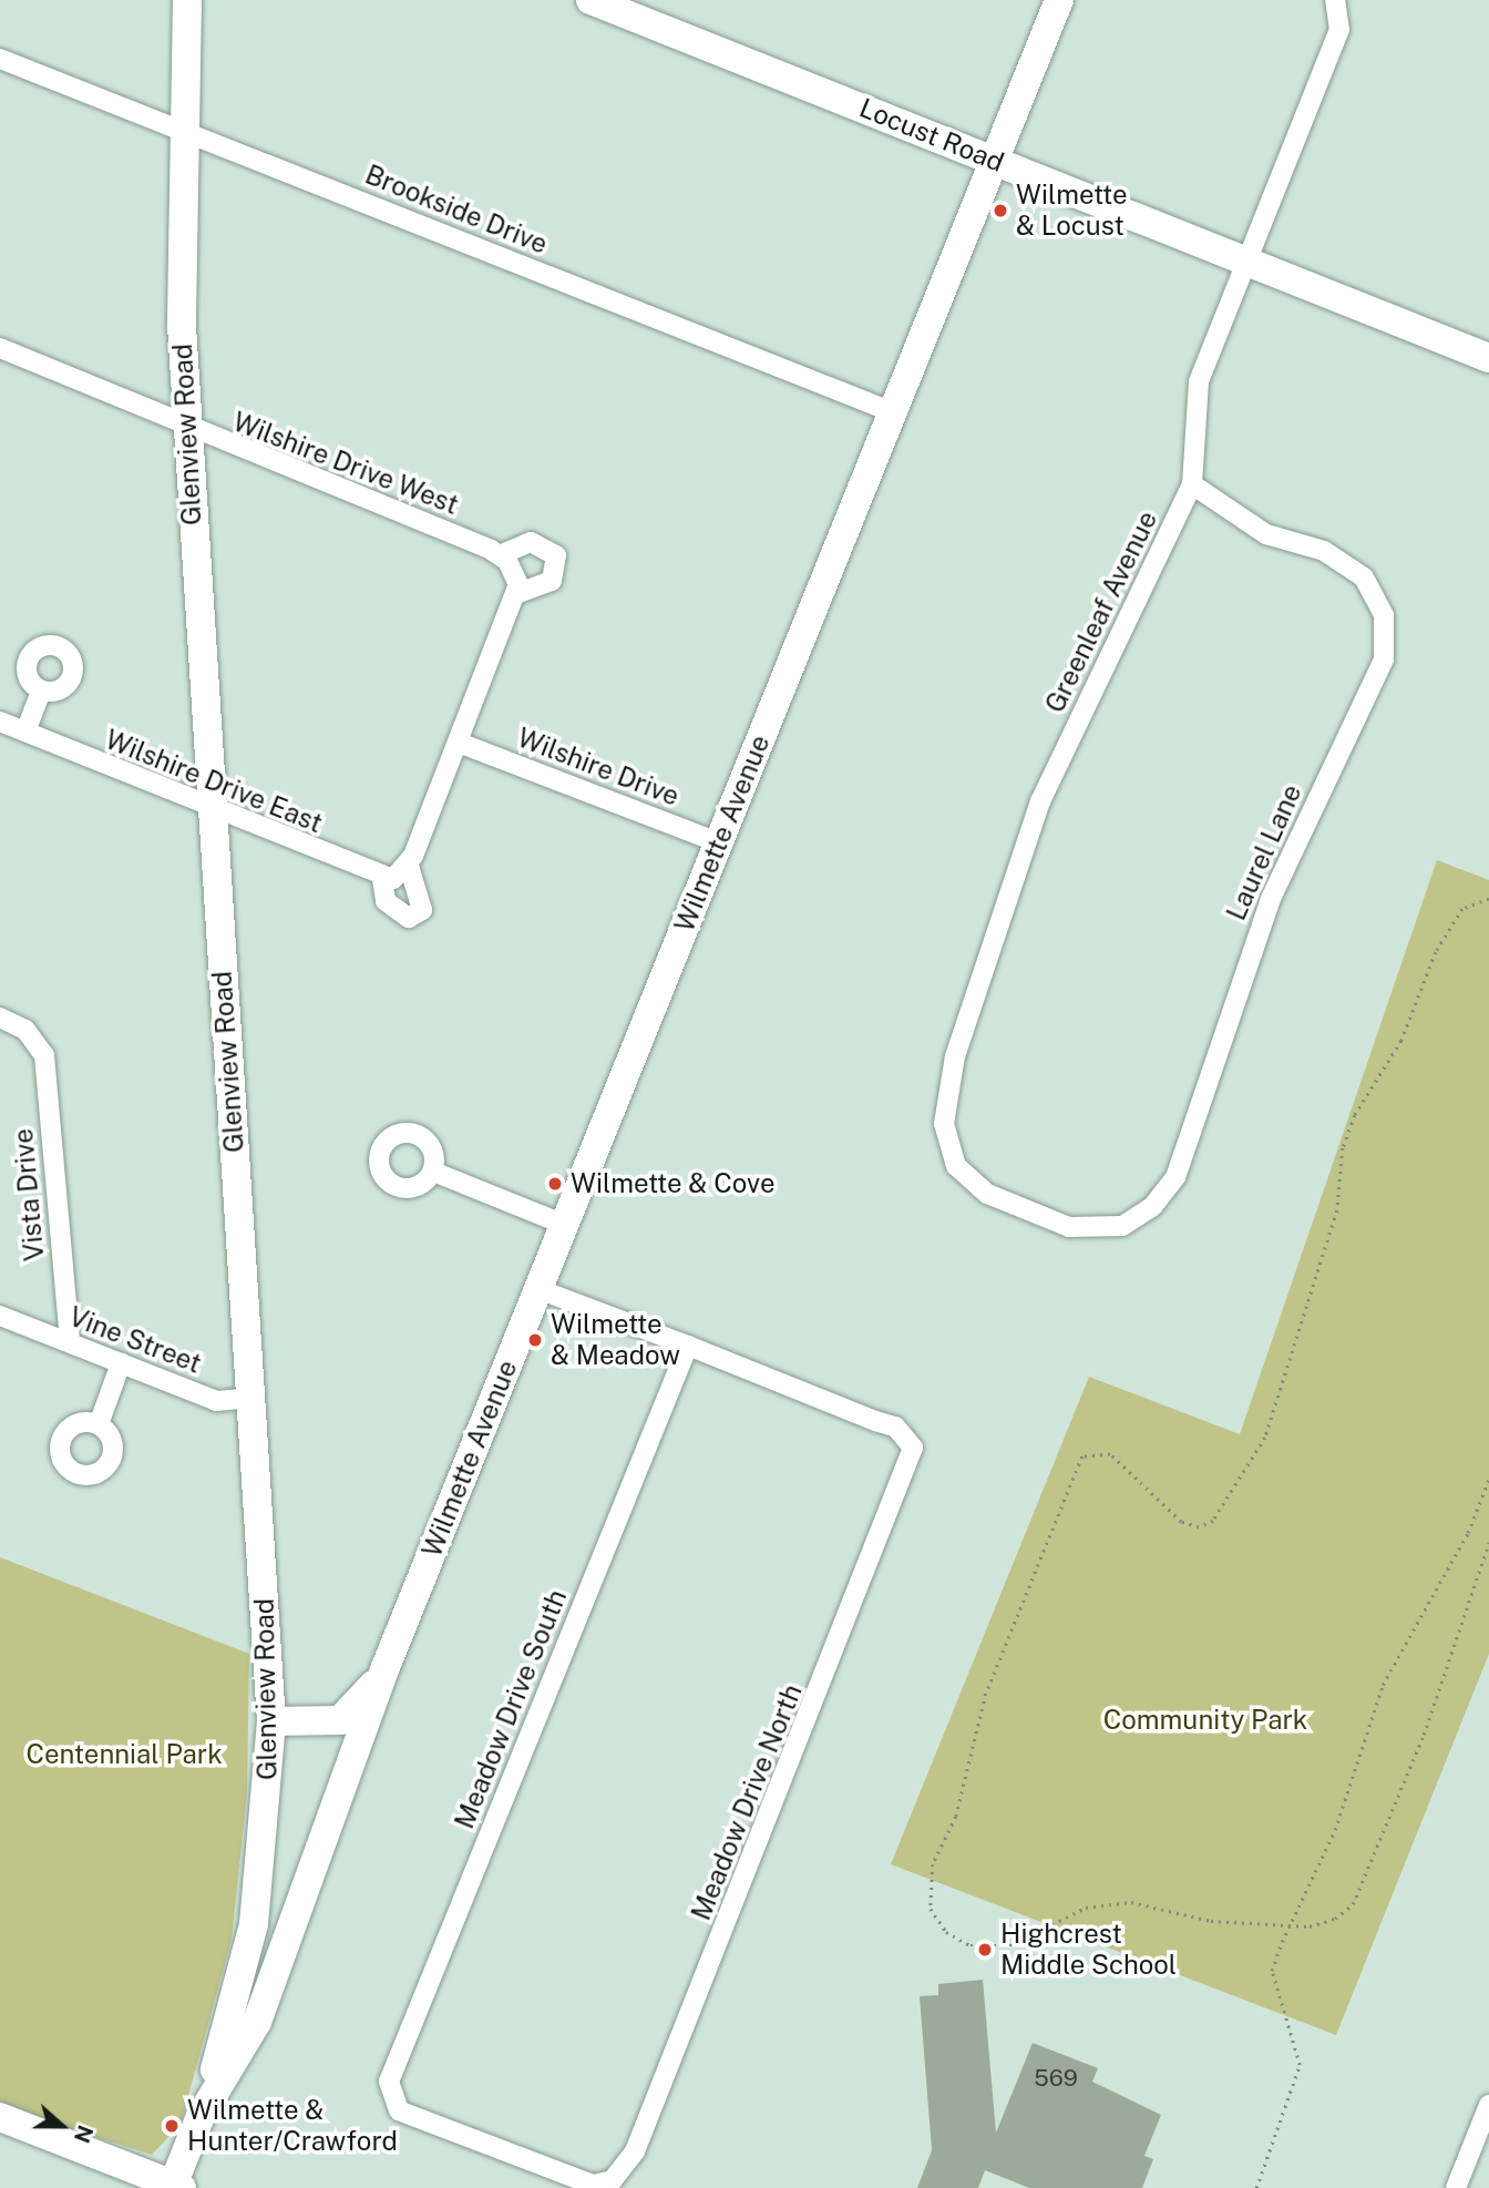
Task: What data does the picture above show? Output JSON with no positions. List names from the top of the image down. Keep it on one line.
{"streets":{"street":["Locust Road","Brookside Drive","Glenview Road","Wilshire Drive West","Greenleaf Avenue","Wilshire Drive","Wilshire Drive East","Wilmette Avenue","Laurel Lane","Vista Drive","Vine Street","Meadow Drive South","Meadow Drive North"]},"crossings":[["Locust Road","Greenleaf Avenue"],["Locust Road","Wilmette Avenue"],["Brookside Drive","Glenview Road"],["Brookside Drive","Wilmette Avenue"],["Glenview Road","Wilshire Drive West"],["Glenview Road","Wilshire Drive East"],["Glenview Road","Wilmette Avenue"],["Glenview Road","Vine Street"],["Greenleaf Avenue","Laurel Lane"],["Wilshire Drive","Wilmette Avenue"],["Vista Drive","Vine Street"],["Meadow Drive South","Meadow Drive North"]],"parks":["Community Park","Centennial Park"],"places":["Wilmette & Locust","Wilmette & Cove","Wilmette & Meadow","Highcrest Middle School","Wilmette & Hunter/Crawford"],"house_numbers":["569"],"north":"right"}
